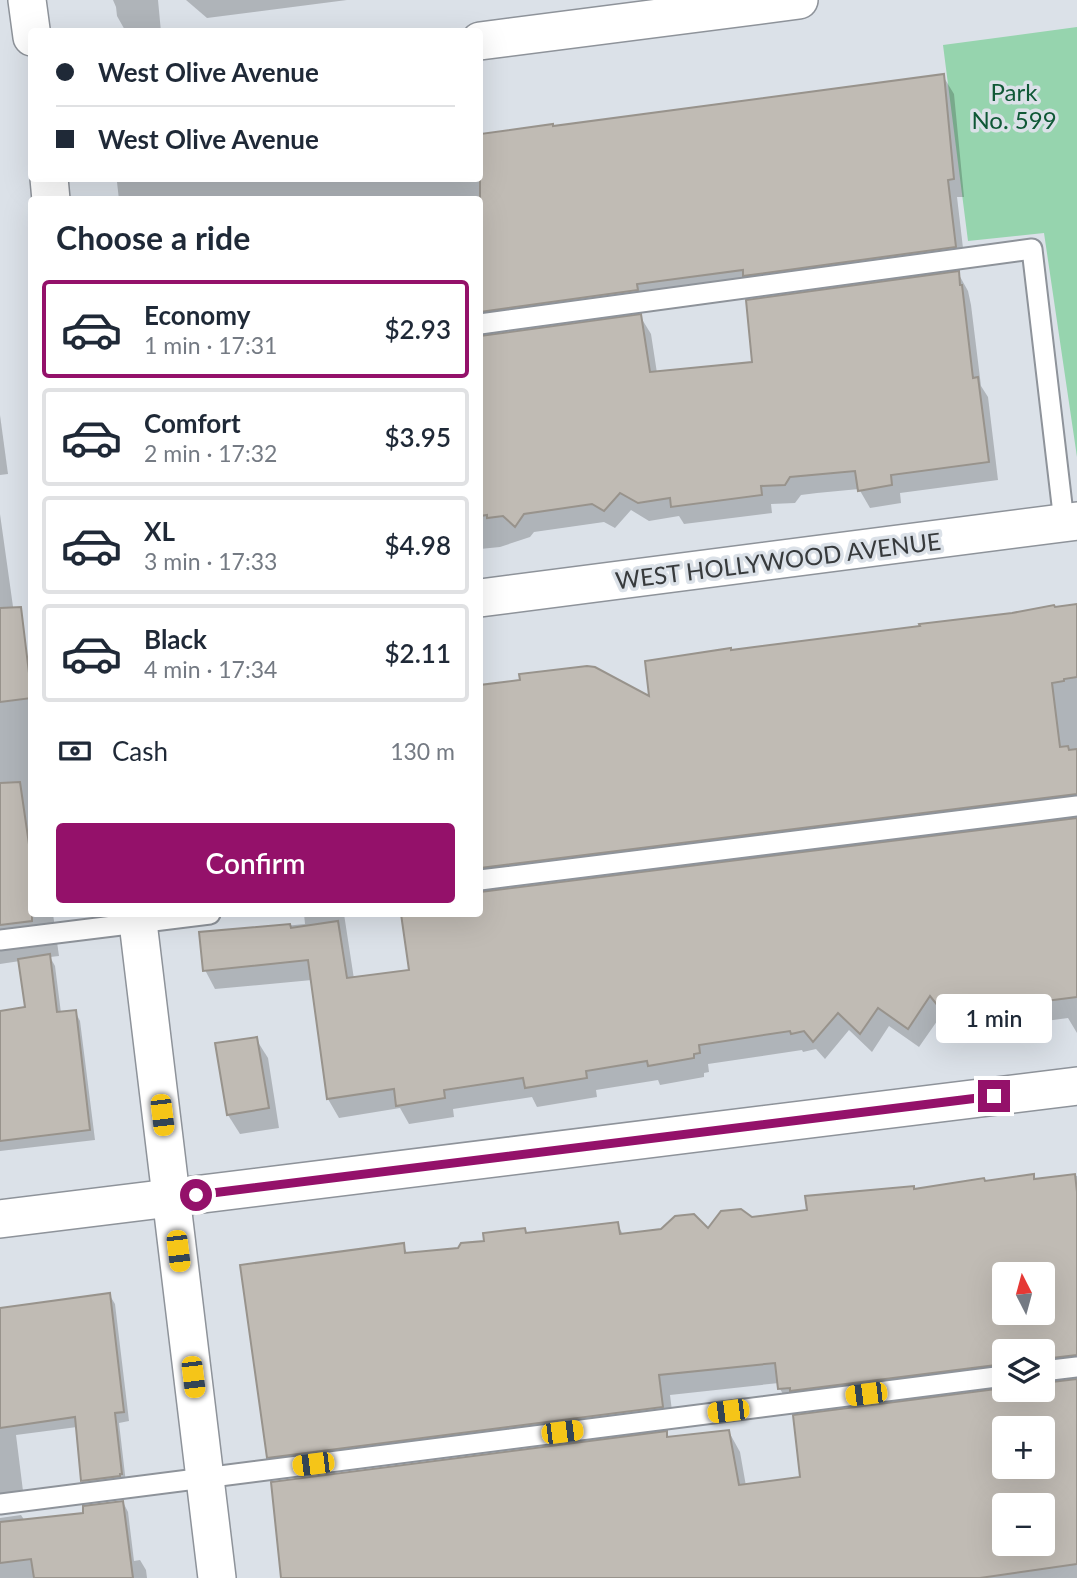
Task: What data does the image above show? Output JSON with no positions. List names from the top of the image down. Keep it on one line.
{"streets":{"street":["WEST HOLLYWOOD AVENUE"]},"parks":["Park No. 599"],"north":"top","page":{"banner":["West Olive Avenue","West Olive Avenue"],"heading":"Choose a ride","list":[{"name":"Economy","note":"1 min · 17:31","value":"$2.93"},{"name":"Comfort","note":"2 min · 17:32","value":"$3.95"},{"name":"XL","note":"3 min · 17:33","value":"$4.98"},{"name":"Black","note":"4 min · 17:34","value":"$2.11"}],"pay":["Cash","130 m"],"buttons":"Confirm","bubble":"1 min","map_buttons":["+","−"]}}
